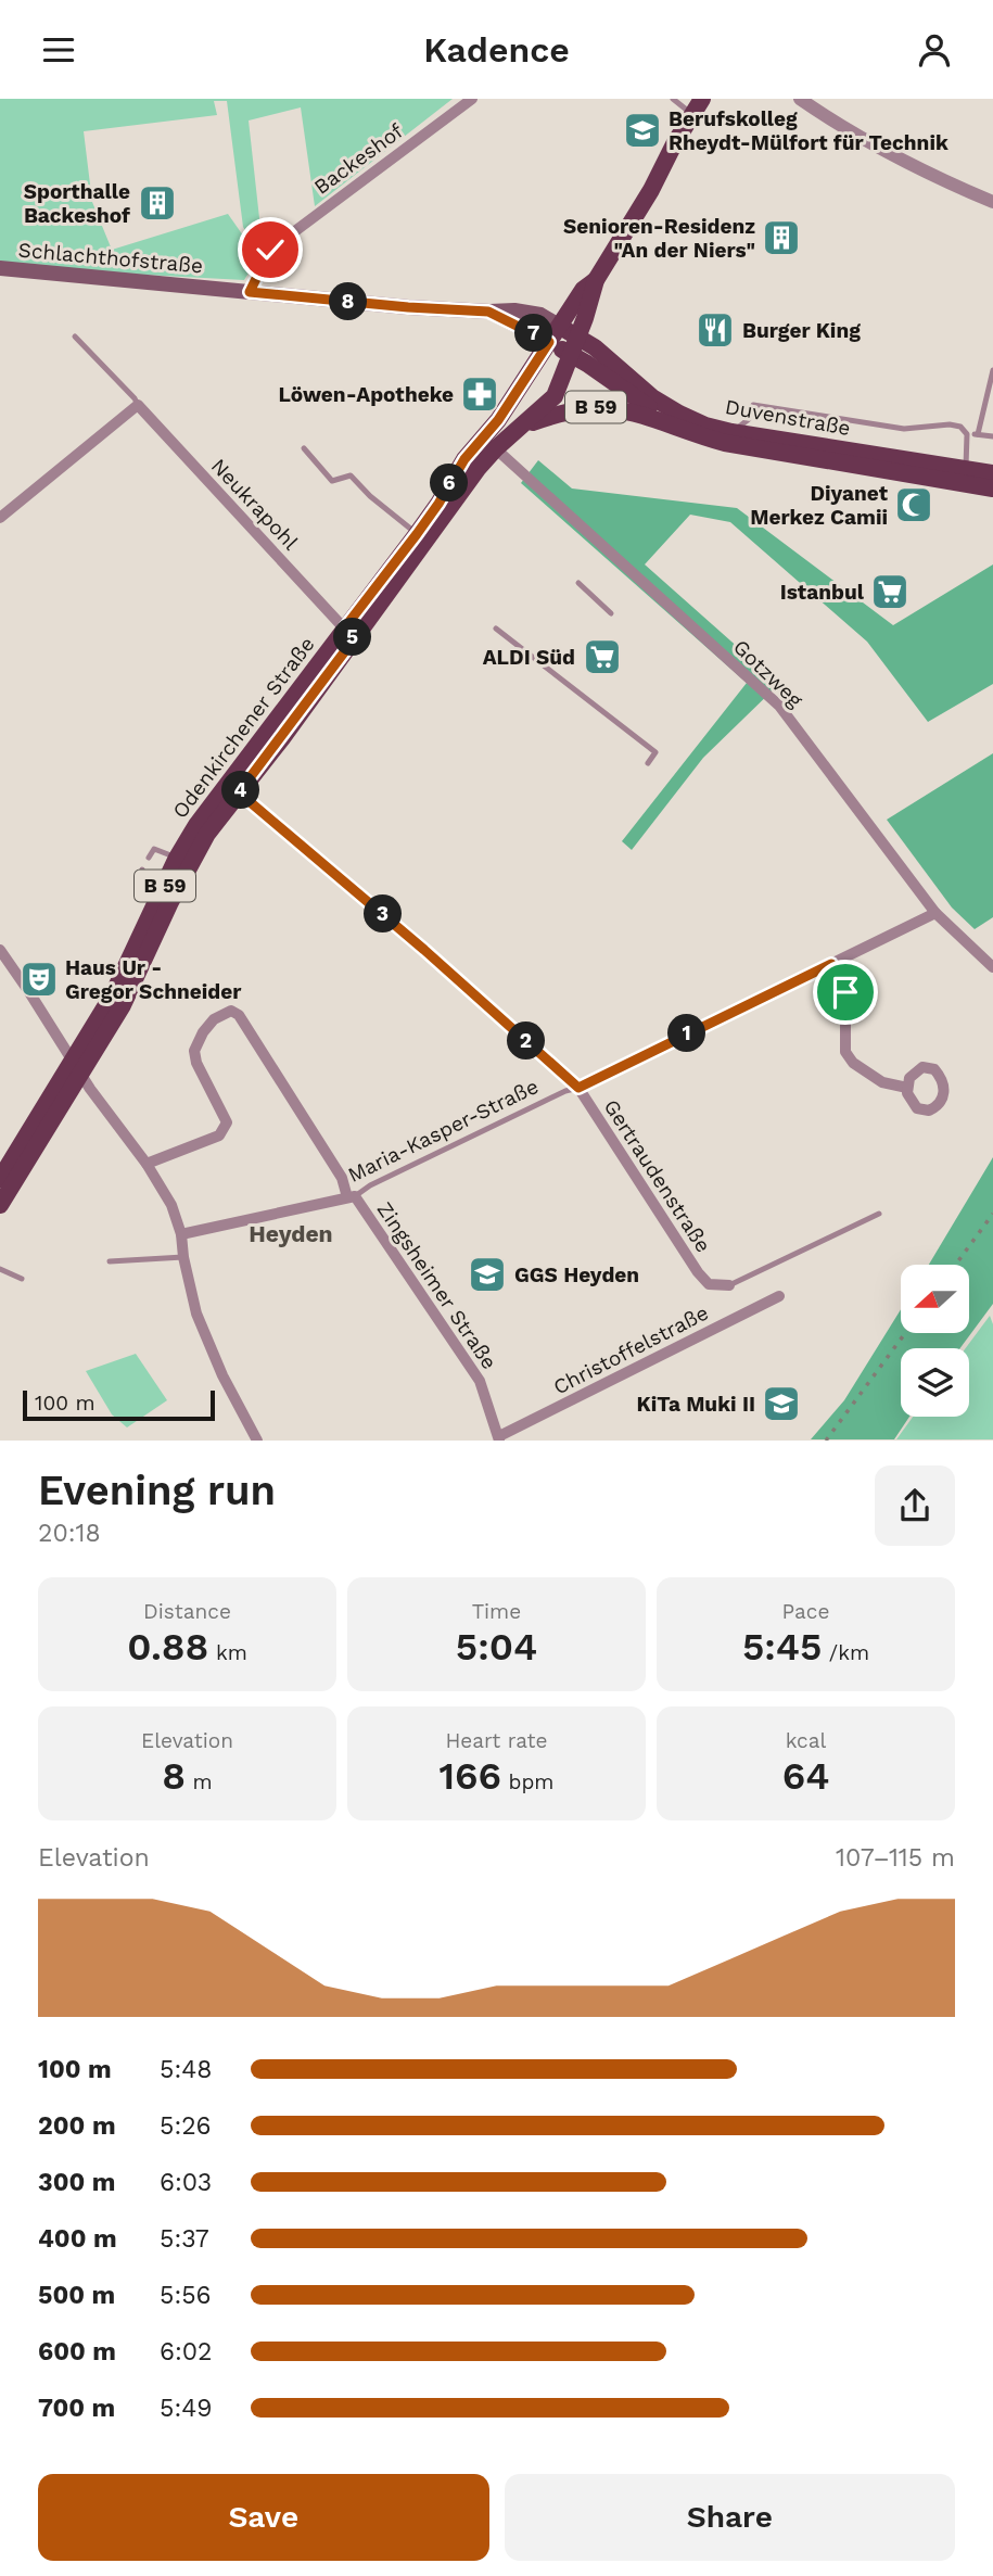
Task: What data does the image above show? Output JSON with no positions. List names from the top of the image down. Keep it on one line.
{"streets":{"main road":["Schlachthofstraße","B 59","Duvenstraße","Odenkirchener Straße"],"street":["Backeshof","Neukrapohl","Gotzweg","Maria-Kasper-Straße","Gertraudenstraße","Zingsheimer Straße","Christoffelstraße"]},"crossings":[["Backeshof","Schlachthofstraße"],["Schlachthofstraße","B 59"],["Schlachthofstraße","Duvenstraße"],["Schlachthofstraße","Odenkirchener Straße"],["B 59","Duvenstraße"],["B 59","Odenkirchener Straße"],["Duvenstraße","Odenkirchener Straße"],["Neukrapohl","Odenkirchener Straße"],["Gotzweg","Odenkirchener Straße"],["Gotzweg","Maria-Kasper-Straße"],["Odenkirchener Straße","Gertraudenstraße"],["Maria-Kasper-Straße","Gertraudenstraße"],["Maria-Kasper-Straße","Zingsheimer Straße"],["Zingsheimer Straße","Christoffelstraße"]],"districts":["Heyden"],"places":{"school or university":["Berufskolleg Rheydt-Mülfort für Technik","GGS Heyden","KiTa Muki II"],"building":["Sporthalle Backeshof","Senioren-Residenz \"An der Niers\""],"restaurant":["Burger King"],"pharmacy":["Löwen-Apotheke"],"mosque":["Diyanet Merkez Camii"],"supermarket":["Istanbul","ALDI Süd"],"theatre":["Haus Ur - Gregor Schneider"]},"scale_bar":"100 m","north":"left","page":{"header":"Kadence","pins":["8","7","6","5","4","3","1","2"],"scale":"100 m","heading":["Evening run","20:18"],"stats":[["Distance","0.88 km"],["Time","5:04"],["Pace","5:45 /km"],["Elevation","8 m"],["Heart rate","166 bpm"],["kcal","64"]],"chart":["Elevation","107–115 m"],"list":[{"name":"100 m","note":"5:48"},{"name":"200 m","note":"5:26"},{"name":"300 m","note":"6:03"},{"name":"400 m","note":"5:37"},{"name":"500 m","note":"5:56"},{"name":"600 m","note":"6:02"},{"name":"700 m","note":"5:49"}],"buttons":["Save","Share"]}}
